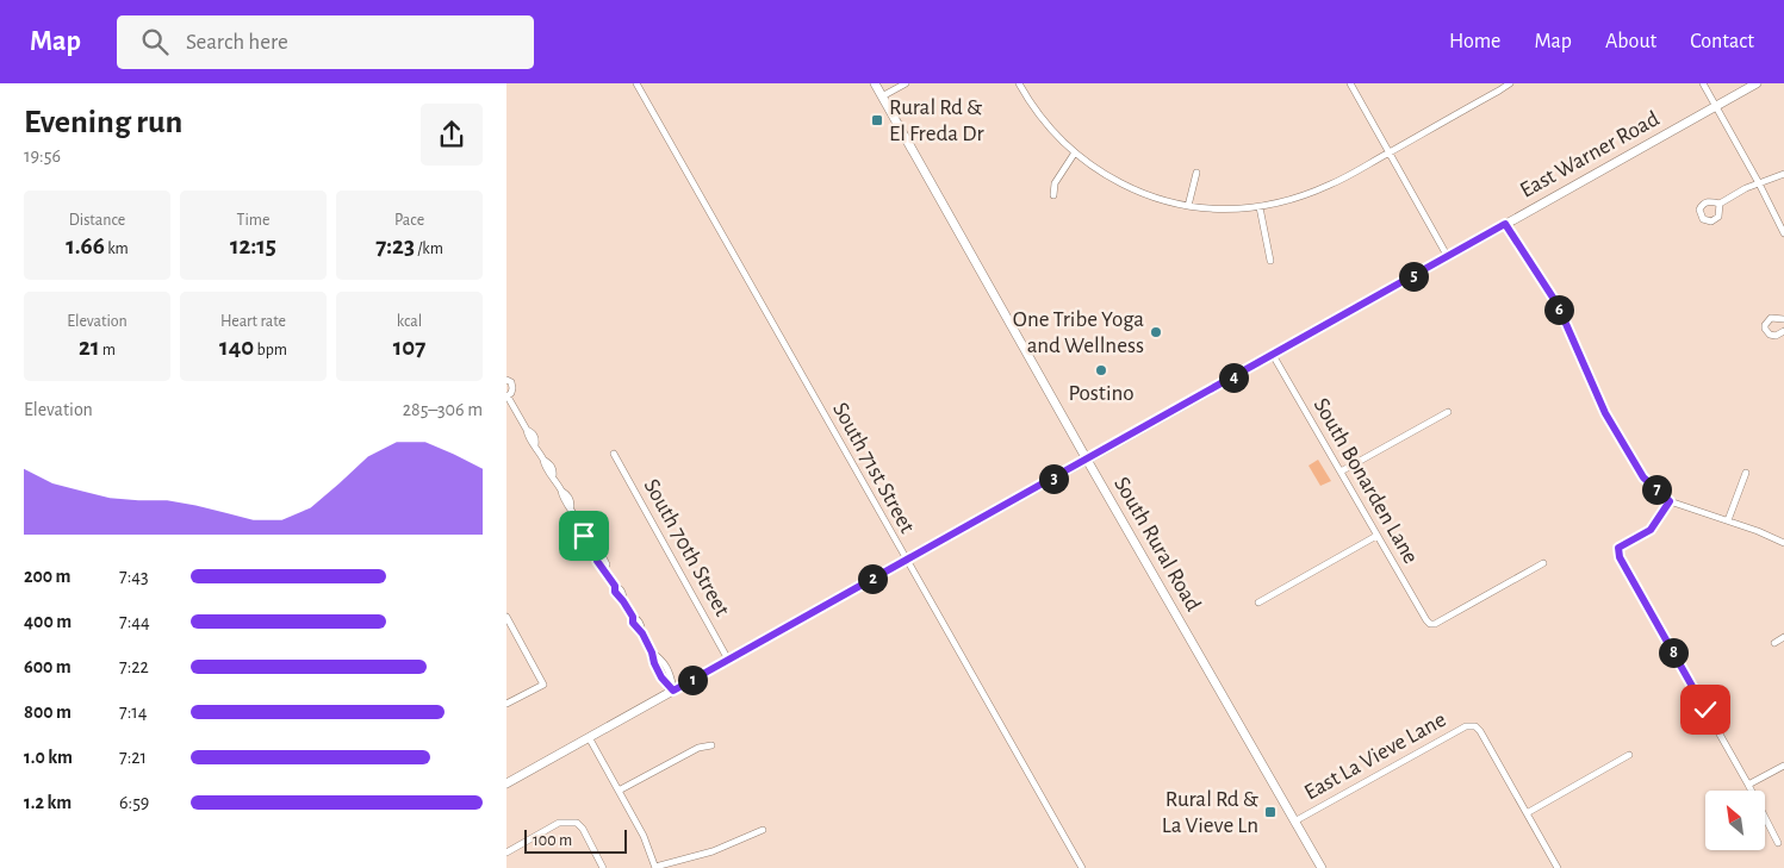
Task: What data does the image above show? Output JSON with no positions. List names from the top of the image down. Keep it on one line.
{"streets":{"main road":["East Warner Road","South Rural Road"],"street":["South 71st Street","South Bonarden Lane","South 70th Street","East La Vieve Lane"]},"crossings":[["East Warner Road","South 71st Street"],["East Warner Road","South Bonarden Lane"],["East Warner Road","South Rural Road"],["East Warner Road","South 70th Street"],["South Rural Road","East La Vieve Lane"]],"places":{"transit":["Rural Rd & El Freda Dr","Rural Rd & La Vieve Ln"],"other":["One Tribe Yoga and Wellness","Postino"]},"scale_bar":"100 m","north":"top left","page":{"header":"Map","search":"Search here","nav":["Home","Map","About","Contact"],"heading":["Evening run","19:56"],"stats":[["Distance","1.66 km"],["Time","12:15"],["Pace","7:23 /km"],["Elevation","21 m"],["Heart rate","140 bpm"],["kcal","107"]],"pins":["5","6","4","3","7","2","8","1"],"chart":["Elevation","285–306 m"],"list":[{"name":"200 m","note":"7:43"},{"name":"400 m","note":"7:44"},{"name":"600 m","note":"7:22"},{"name":"800 m","note":"7:14"},{"name":"1.0 km","note":"7:21"},{"name":"1.2 km","note":"6:59"}],"scale":"100 m"}}
